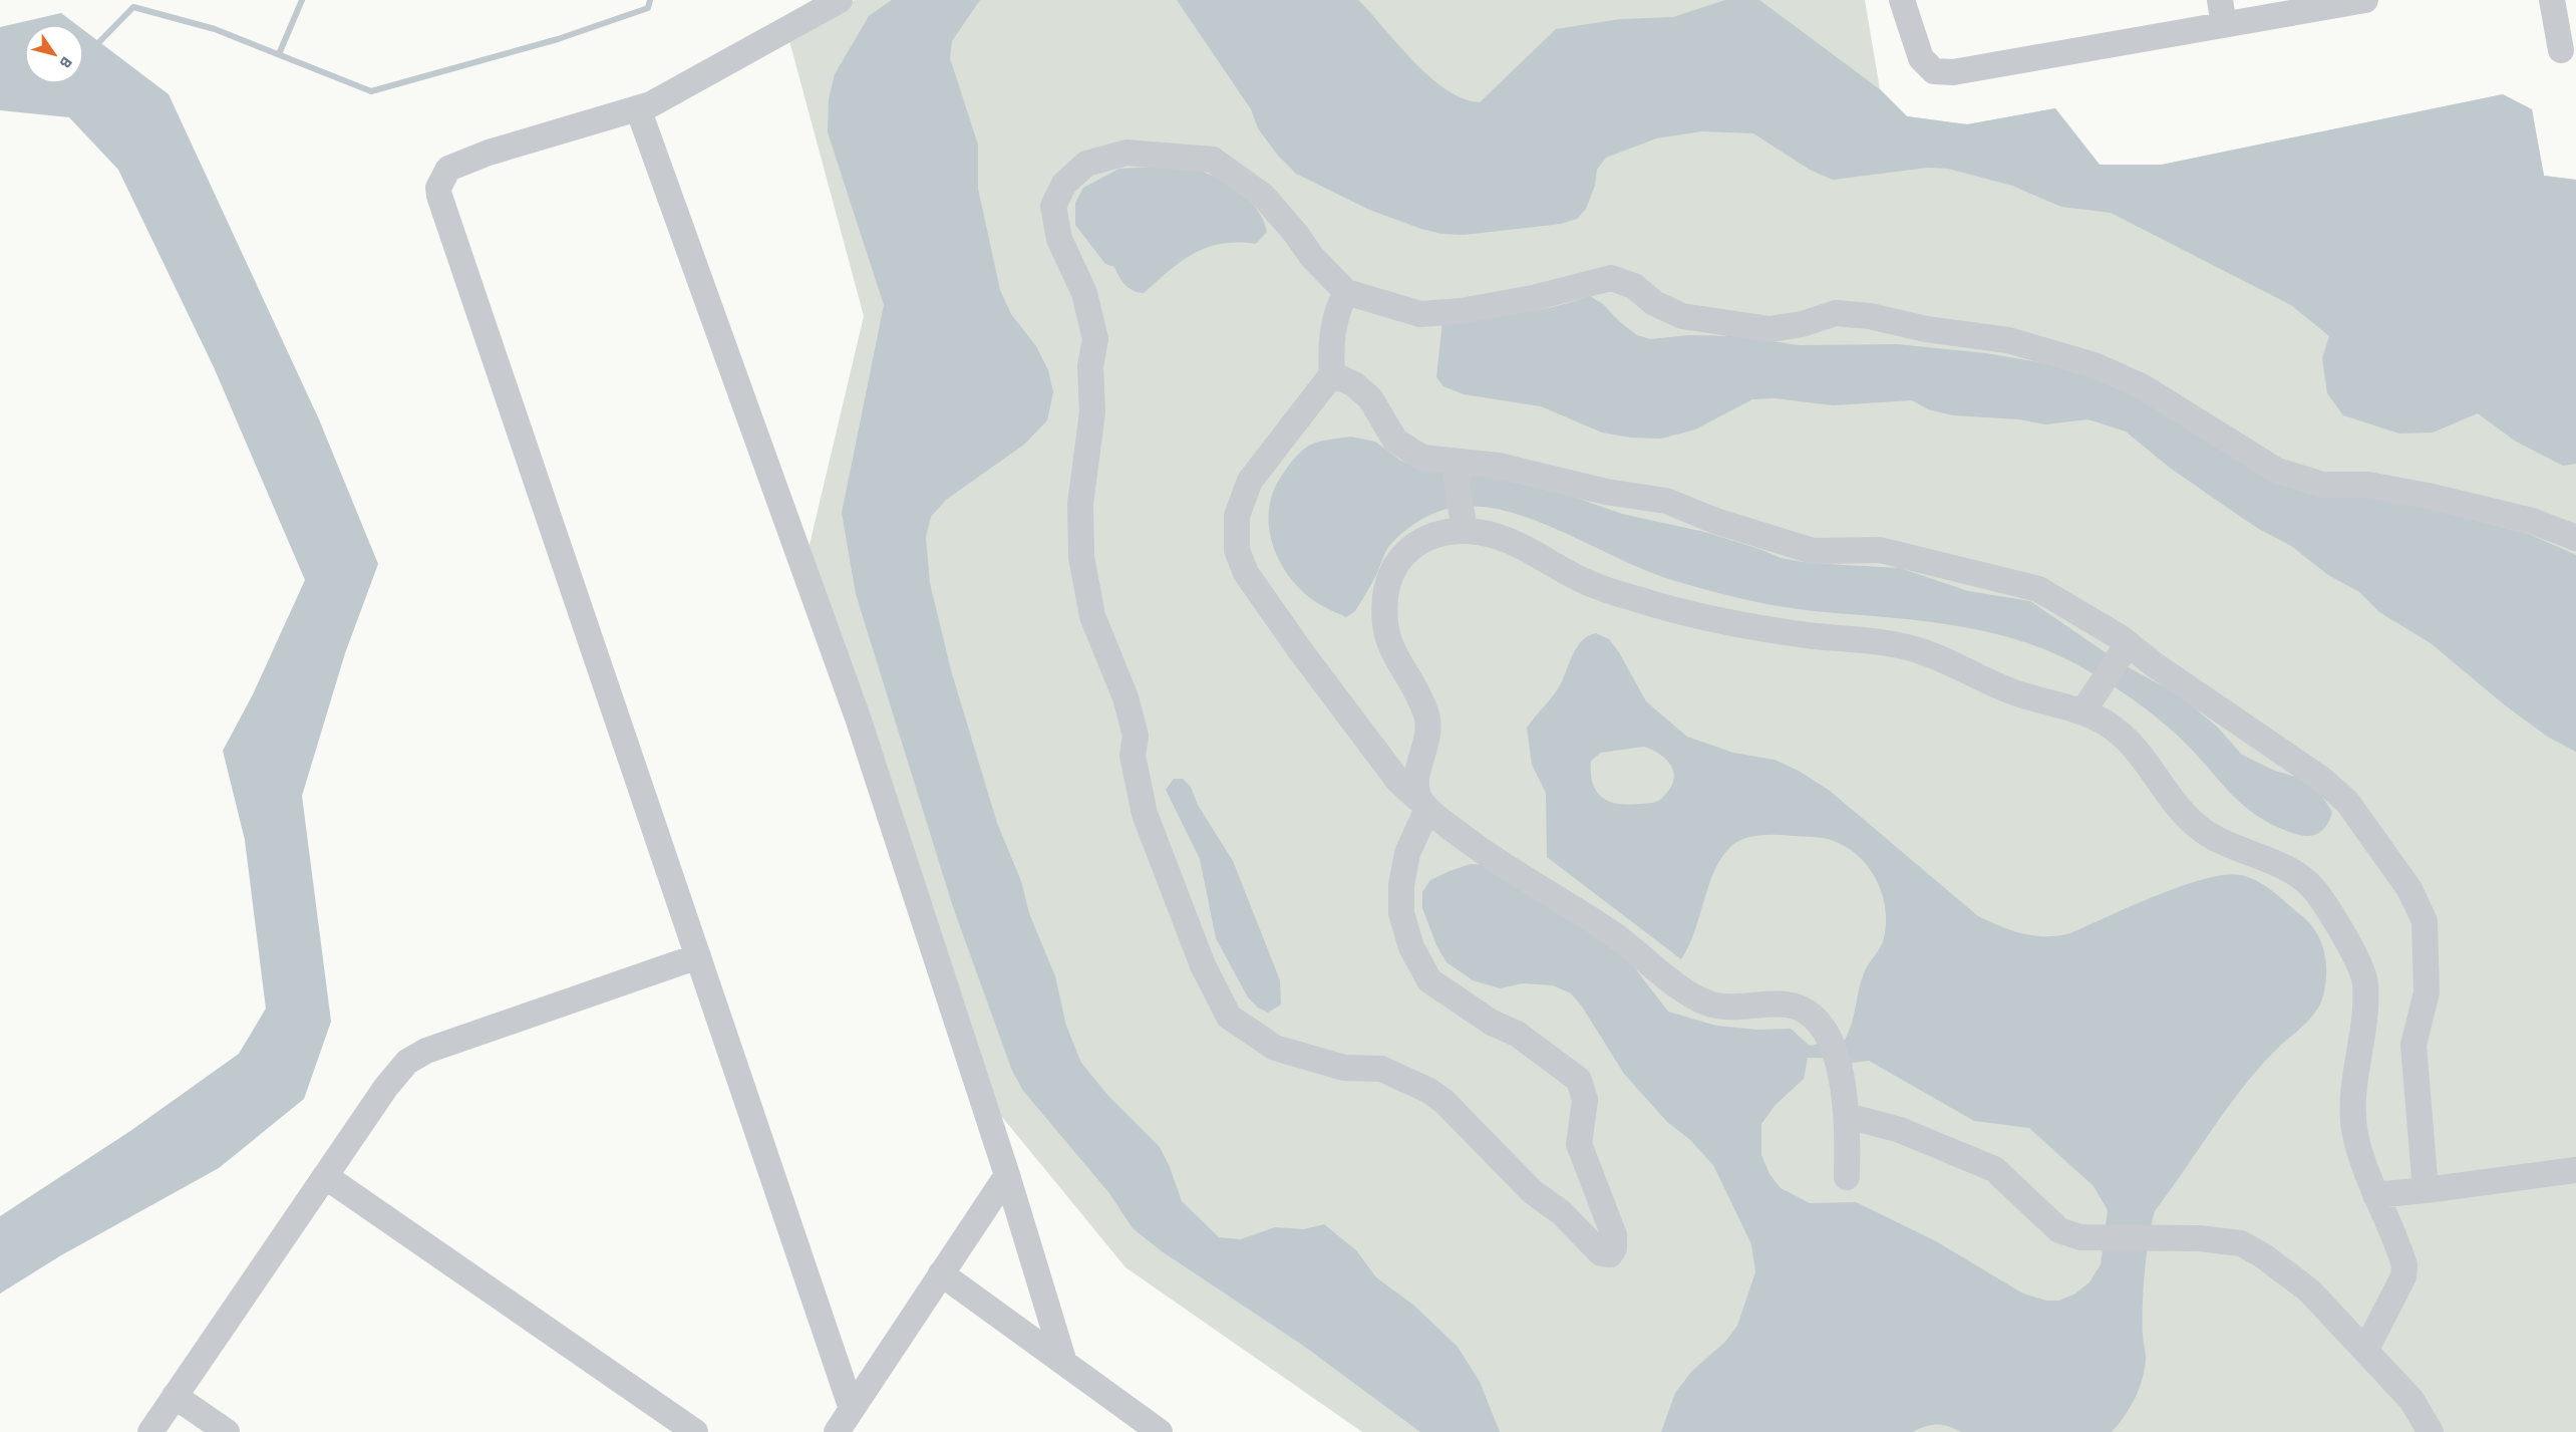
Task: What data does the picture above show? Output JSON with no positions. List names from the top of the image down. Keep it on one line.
{"north":"bottom right"}
